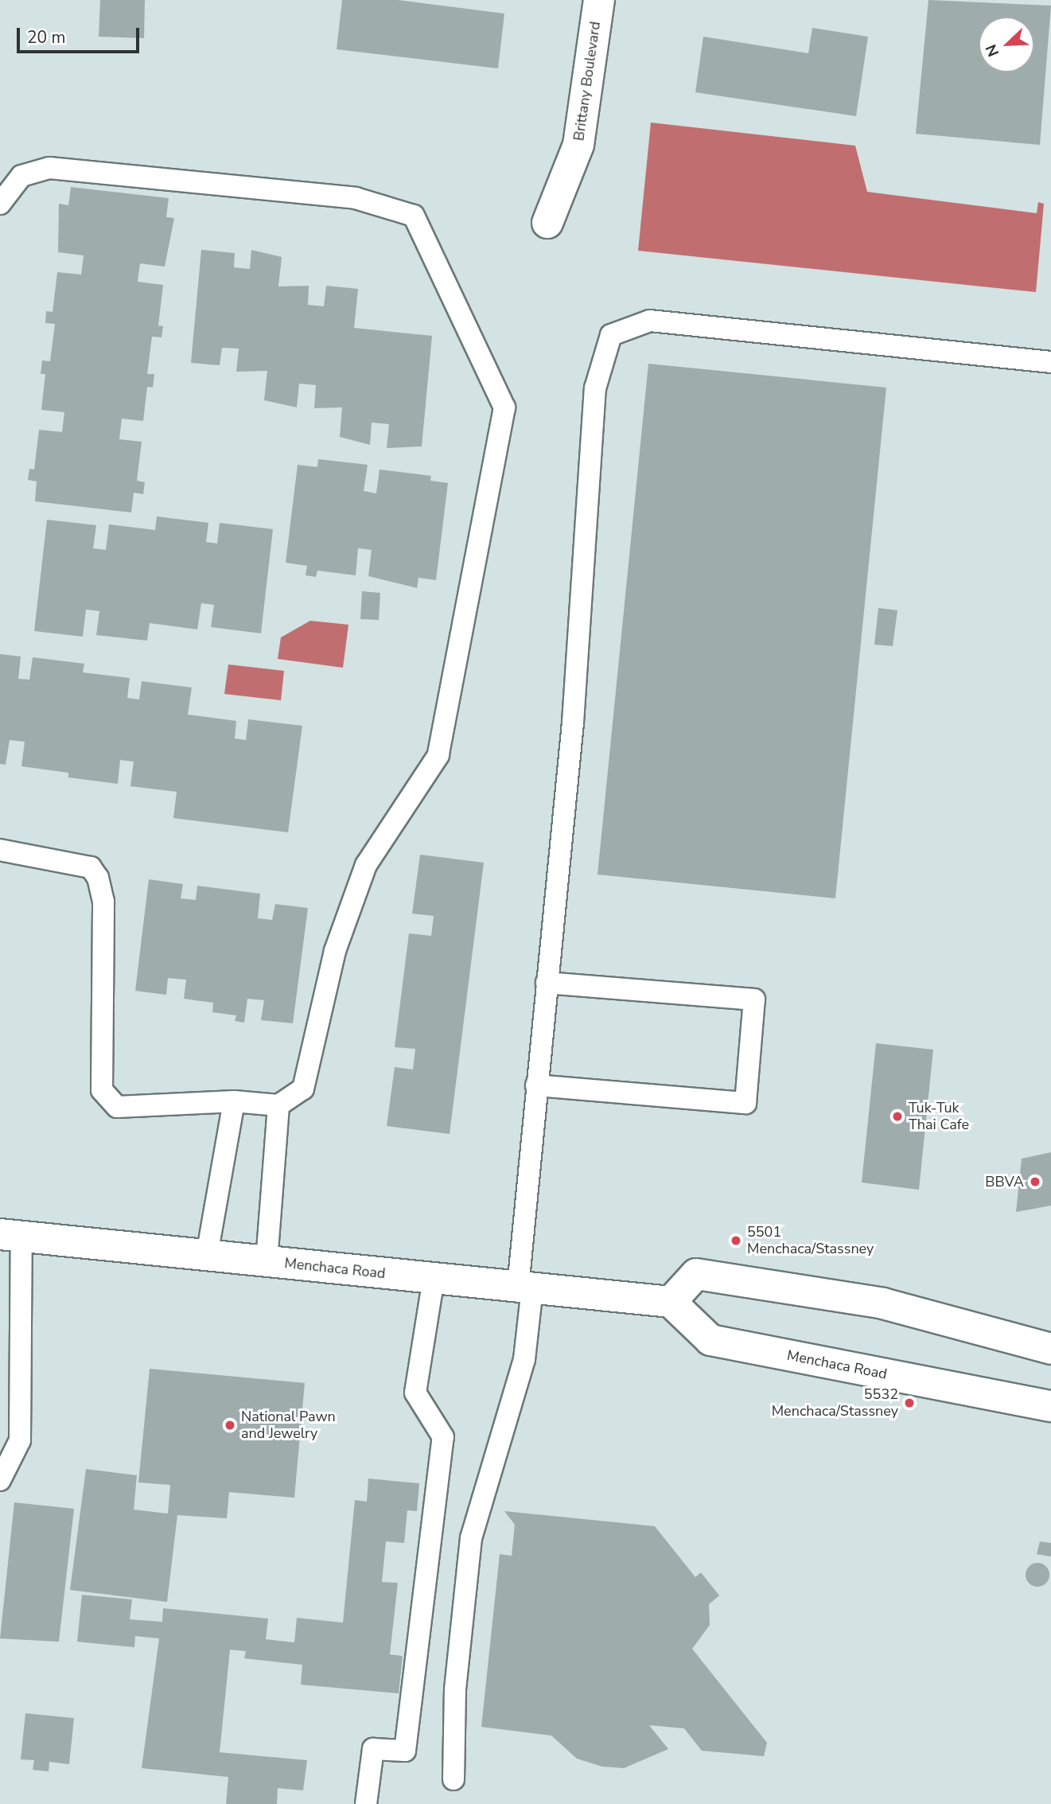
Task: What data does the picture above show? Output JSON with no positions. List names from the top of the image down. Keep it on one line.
{"streets":{"main road":["Brittany Boulevard","Menchaca Road"]},"places":["Tuk-Tuk Thai Cafe","BBVA","5501 Menchaca/Stassney","5532 Menchaca/Stassney","National Pawn and Jewelry"],"scale_bar":"20 m","north":"bottom left"}
